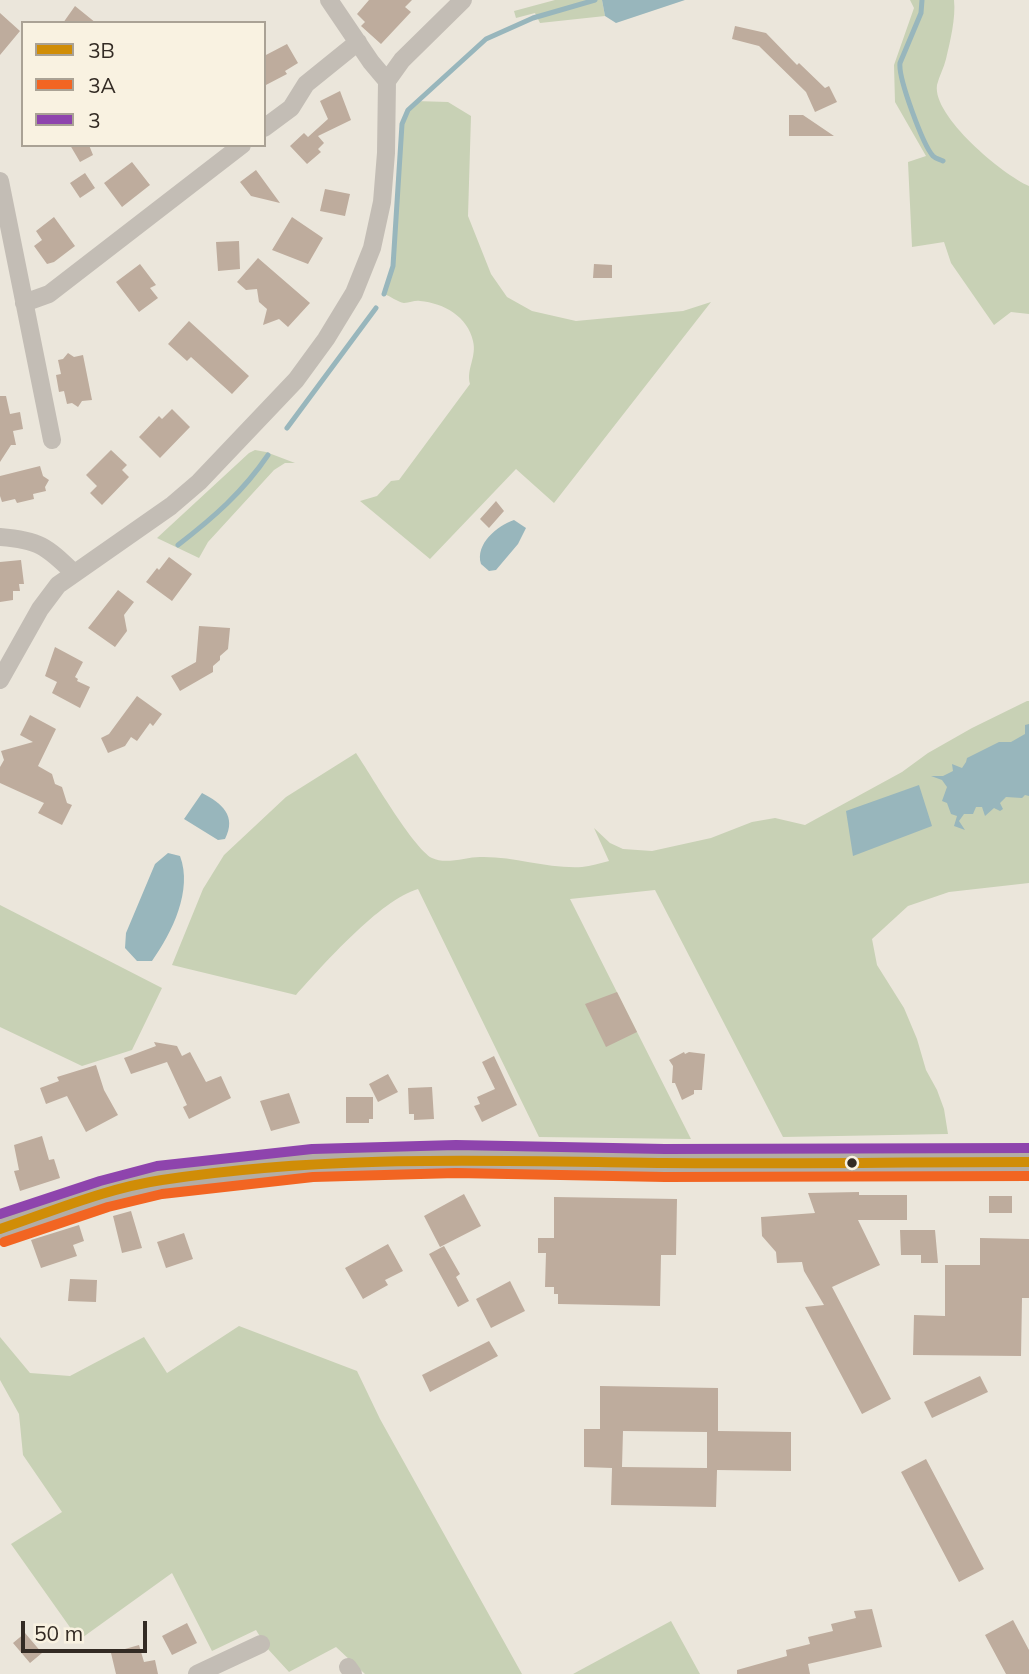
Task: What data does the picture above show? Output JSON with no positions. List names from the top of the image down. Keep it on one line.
{"lines":["transit line 3","transit line 3B","transit line 3A"],"legend":["3B","3A","3"],"scale_bar":"50 m"}
